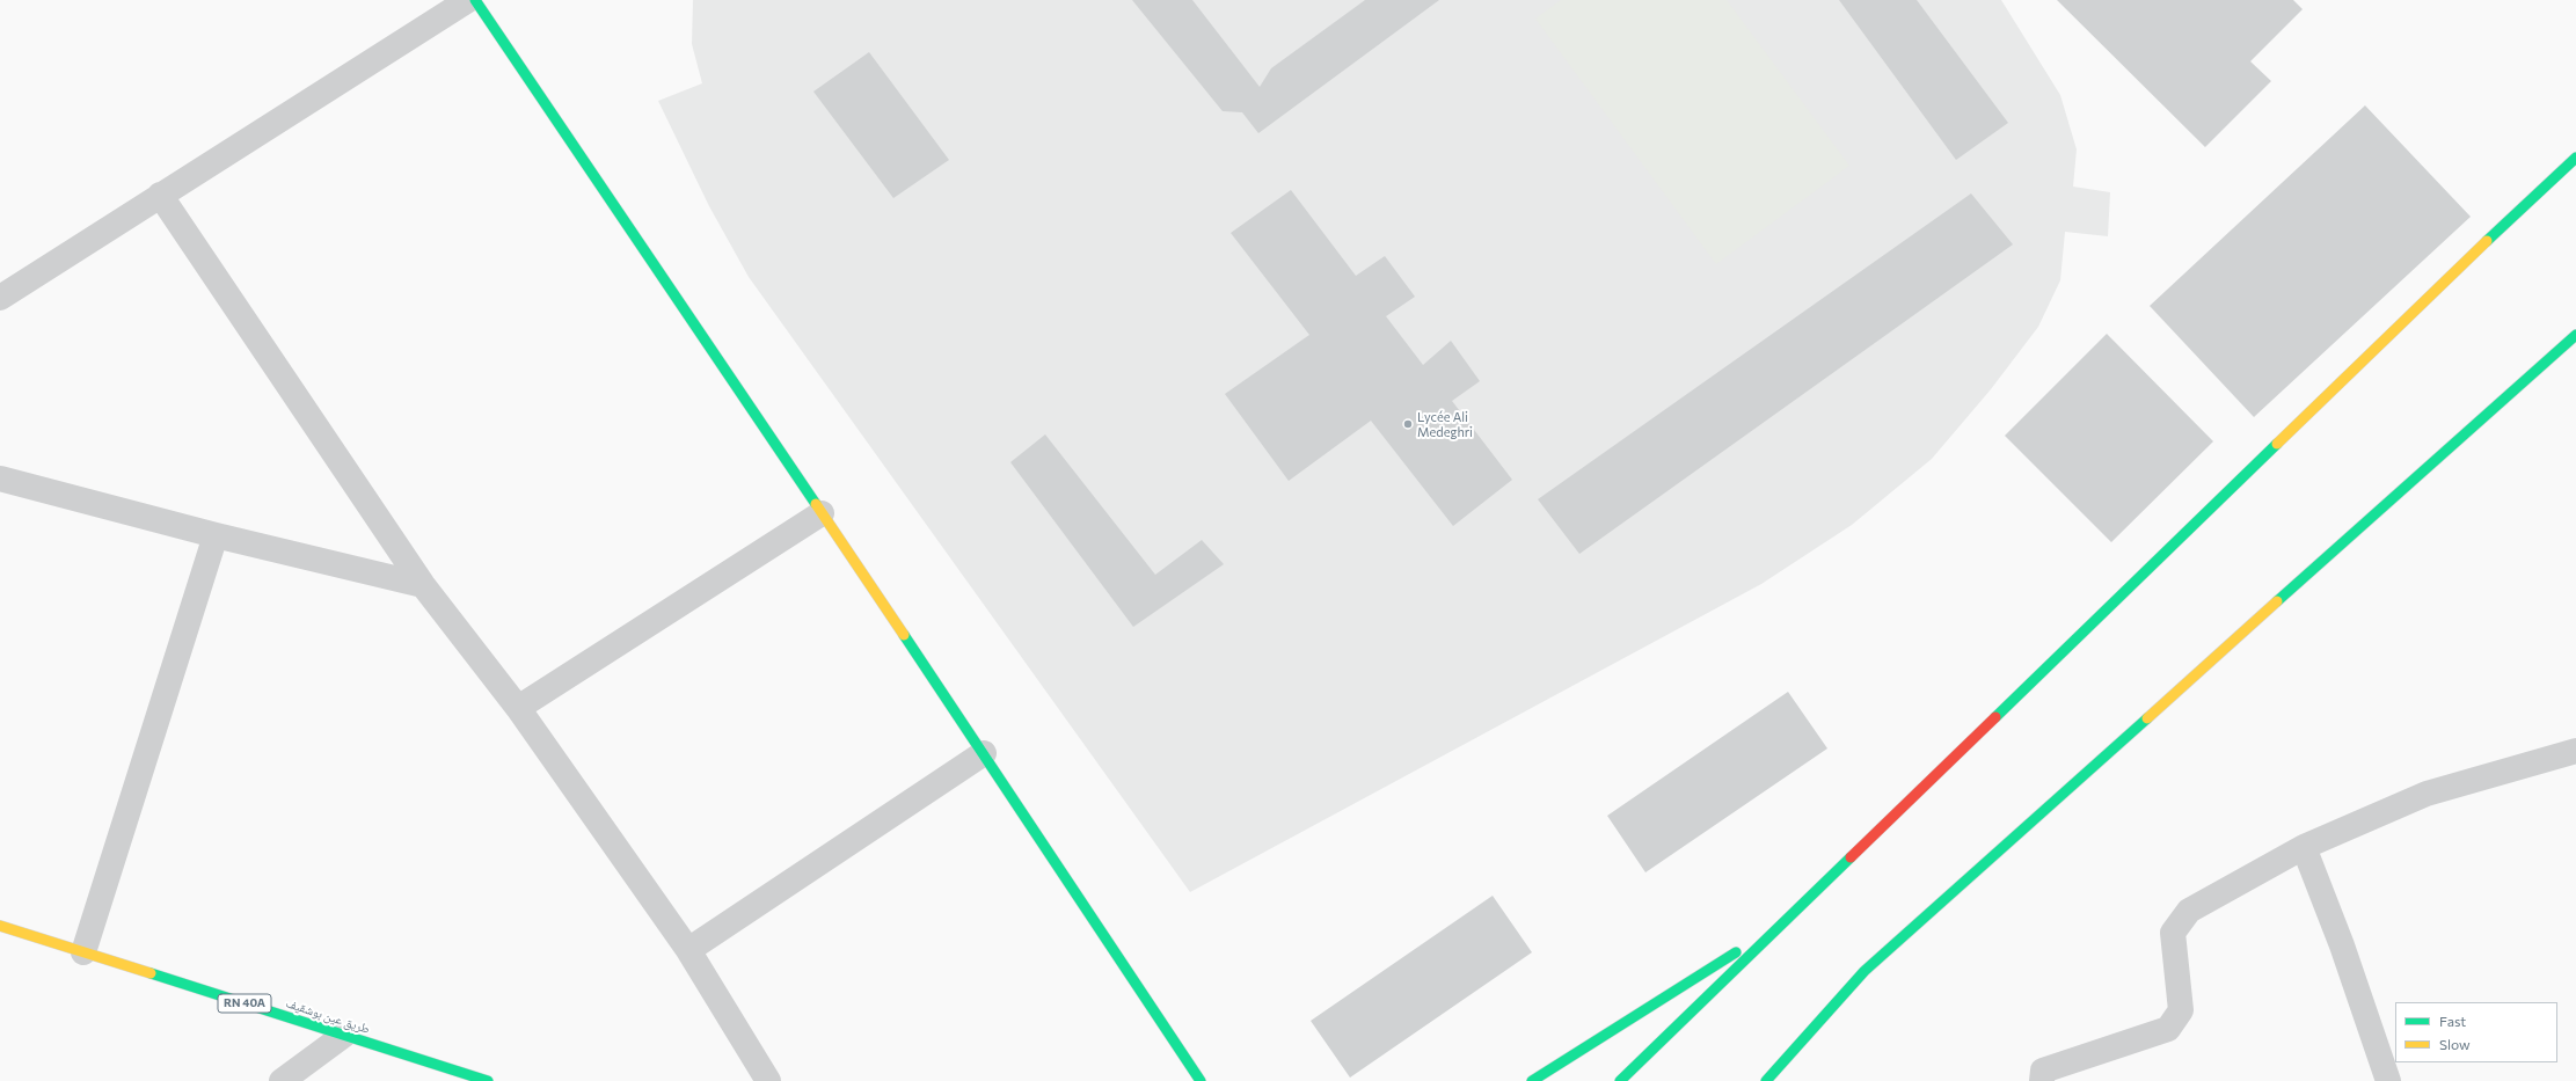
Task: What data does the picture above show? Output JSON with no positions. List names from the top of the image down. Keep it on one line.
{"streets":{"street":["RN 40A","طريق عين بوشقيف"]},"places":["Lycée Ali Medeghri"],"legend":["Fast","Slow"]}
